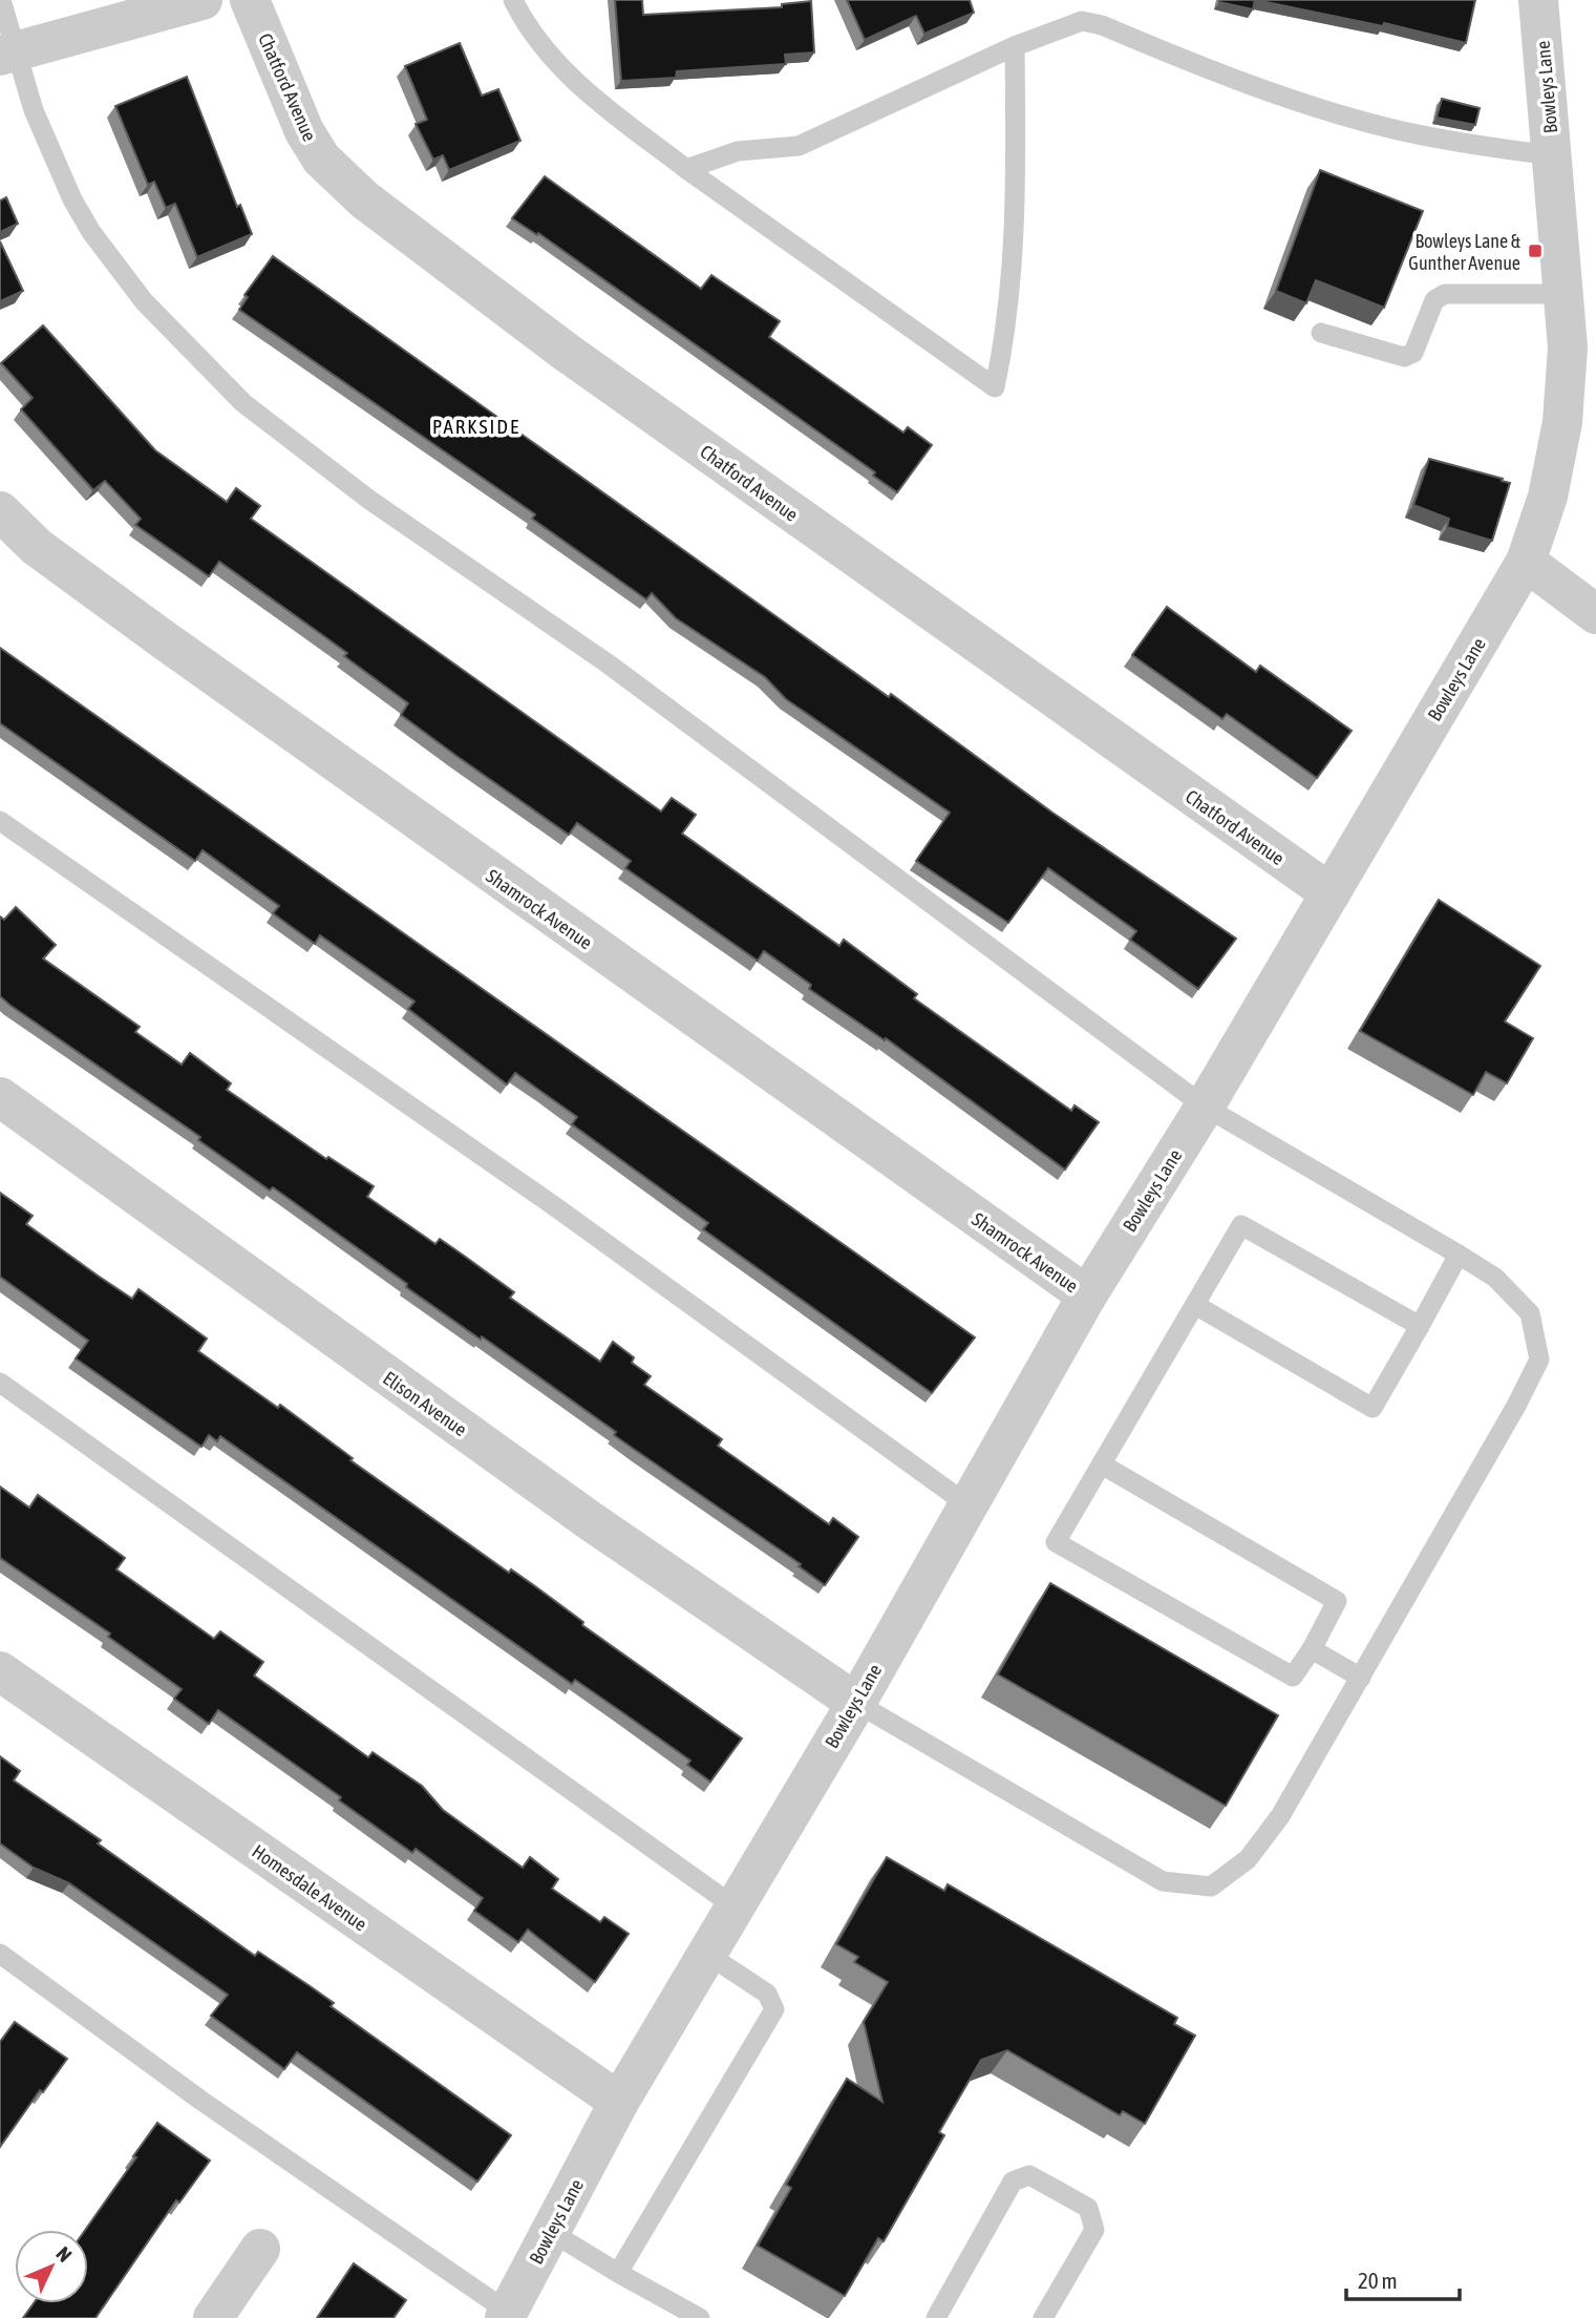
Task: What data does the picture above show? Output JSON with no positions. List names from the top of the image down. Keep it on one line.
{"streets":{"street":["Chatford Avenue","Bowleys Lane","Shamrock Avenue","Elison Avenue","Homesdale Avenue"]},"crossings":[["Chatford Avenue","Bowleys Lane"],["Bowleys Lane","Shamrock Avenue"],["Bowleys Lane","Elison Avenue"],["Bowleys Lane","Homesdale Avenue"]],"districts":["PARKSIDE"],"places":{"transit":["Bowleys Lane & Gunther Avenue"]},"scale_bar":"20 m","north":"top right"}
